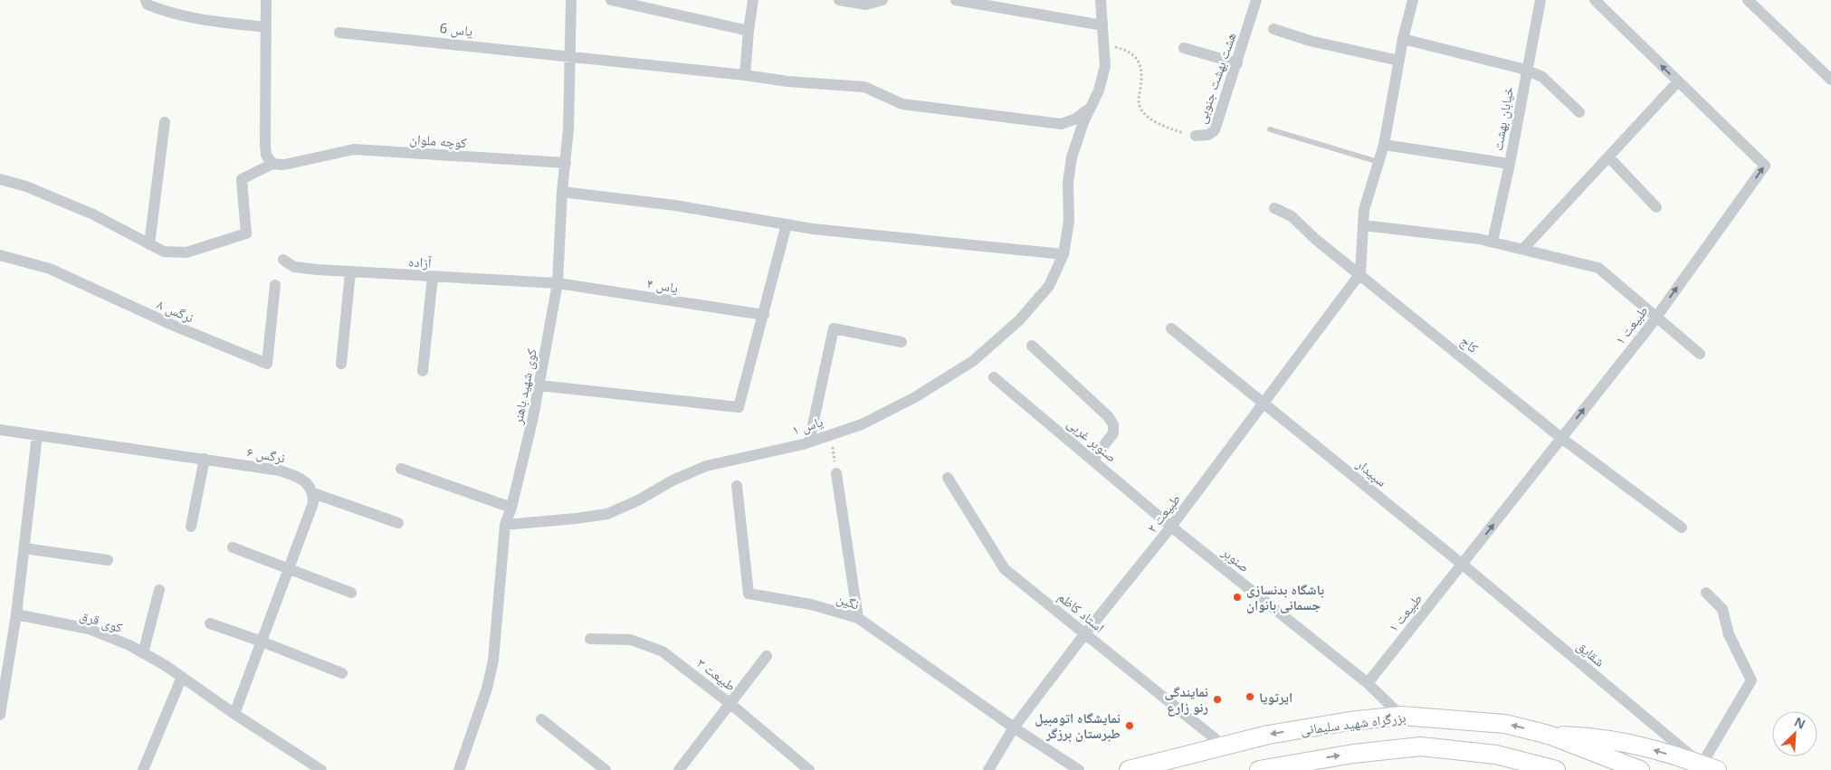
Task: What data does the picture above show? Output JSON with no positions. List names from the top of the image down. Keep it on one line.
{"streets":{"highway":["بزرگراه شهید سلیمانی"],"street":["یاس 6","هشت بهشت جنوبی","خیابان بهشت","کوچه ملوان","آزاده","یاس ۴","نرگس ۸","طبیعت ۱","کاج","کوی شهید باهنر","یاس ۱","صنوبر غربی","نرگس ۶","سپیدار","طبیعت ۲","صنوبر","نگین","استاد کاظم","کوی قرق","شقایق","طبیعت ٣"]},"crossings":[["یاس 6","کوی شهید باهنر"],["یاس 6","یاس ۱"],["هشت بهشت جنوبی","یاس ۱"],["کوچه ملوان","کوی شهید باهنر"],["آزاده","یاس ۴"],["آزاده","کوی شهید باهنر"],["یاس ۴","کوی شهید باهنر"],["طبیعت ۱","کاج"],["طبیعت ۱","سپیدار"],["طبیعت ۱","صنوبر"],["طبیعت ۱","شقایق"],["کاج","طبیعت ۲"],["کوی شهید باهنر","یاس ۱"],["صنوبر غربی","طبیعت ۲"],["صنوبر غربی","صنوبر"],["سپیدار","طبیعت ۲"],["سپیدار","شقایق"],["طبیعت ۲","صنوبر"],["طبیعت ۲","نگین"],["طبیعت ۲","استاد کاظم"],["صنوبر","بزرگراه شهید سلیمانی"],["استاد کاظم","بزرگراه شهید سلیمانی"]],"places":["باشگاه بدنسازی جسمانی بانوان","ایرتویا","نمایندگی رنو زارع","نمایشگاه اتومبیل طبرستان برزگر"],"north":"top right"}
